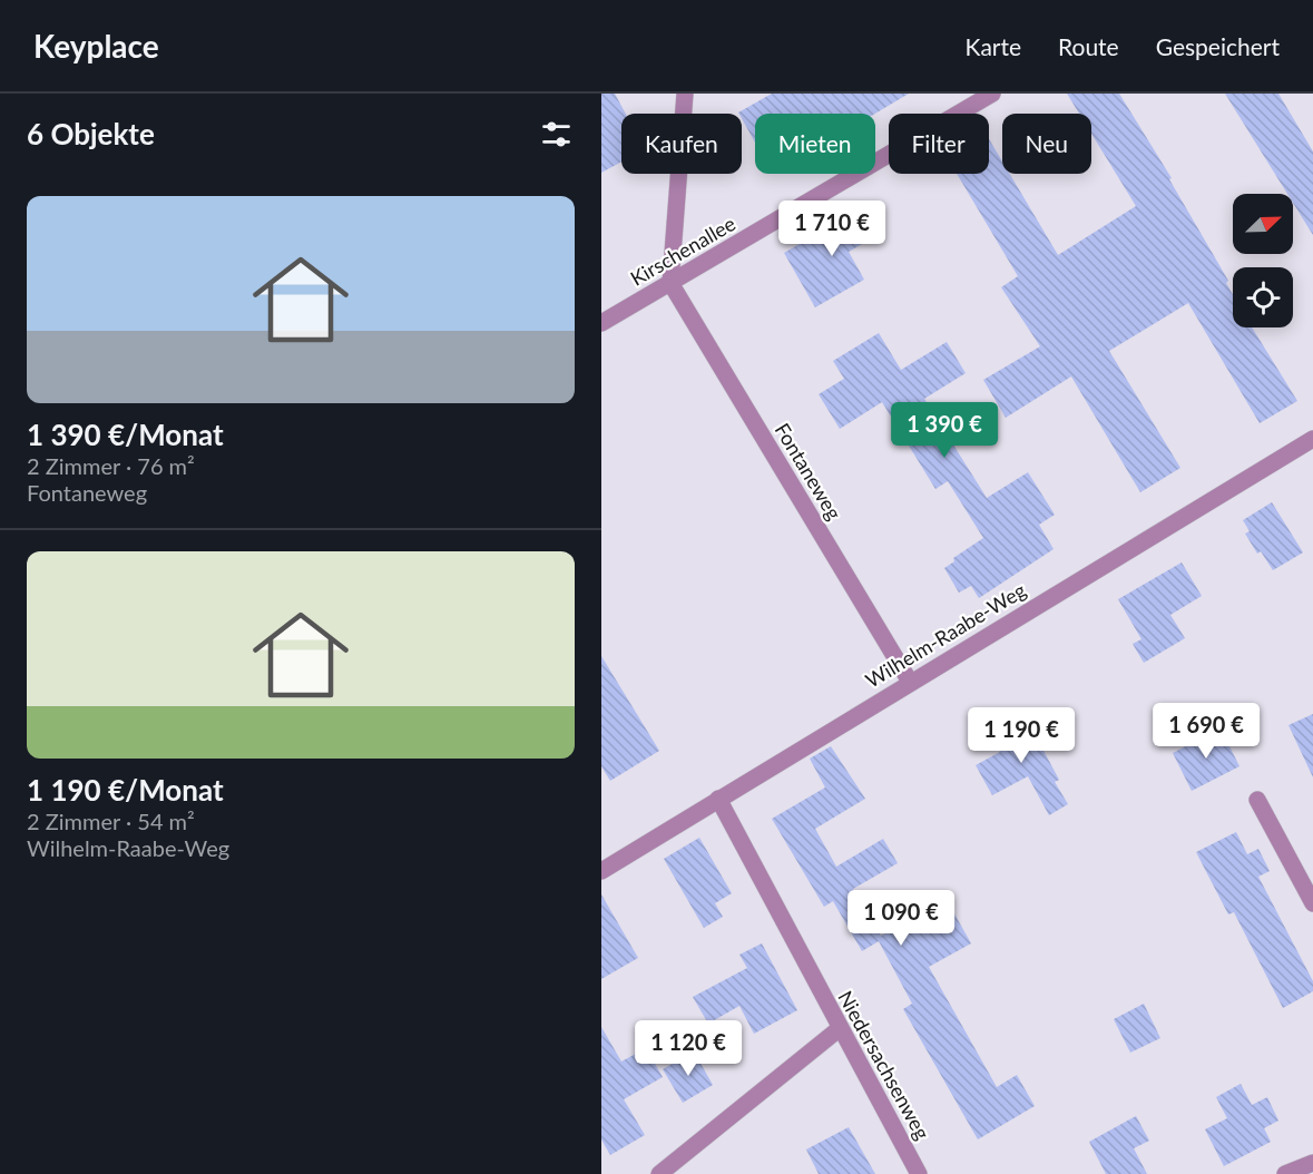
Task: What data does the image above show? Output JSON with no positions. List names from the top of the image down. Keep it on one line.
{"streets":{"street":["Kirschenallee","Fontaneweg","Wilhelm-Raabe-Weg","Niedersachsenweg"]},"crossings":[["Kirschenallee","Fontaneweg"],["Fontaneweg","Wilhelm-Raabe-Weg"],["Wilhelm-Raabe-Weg","Niedersachsenweg"]],"north":"top right","page":{"header":"Keyplace","nav":["Karte","Route","Gespeichert"],"heading":"6 Objekte","chip":["Kaufen","Mieten","Filter","Neu"],"list":[{"name":"1 390 €/Monat","note":"2 Zimmer · 76 m² · Fontaneweg"},{"name":"1 190 €/Monat","note":"2 Zimmer · 54 m² · Wilhelm-Raabe-Weg"}],"price":["1 710 €","1 390 €","1 690 €","1 190 €","1 090 €","1 120 €"]}}
